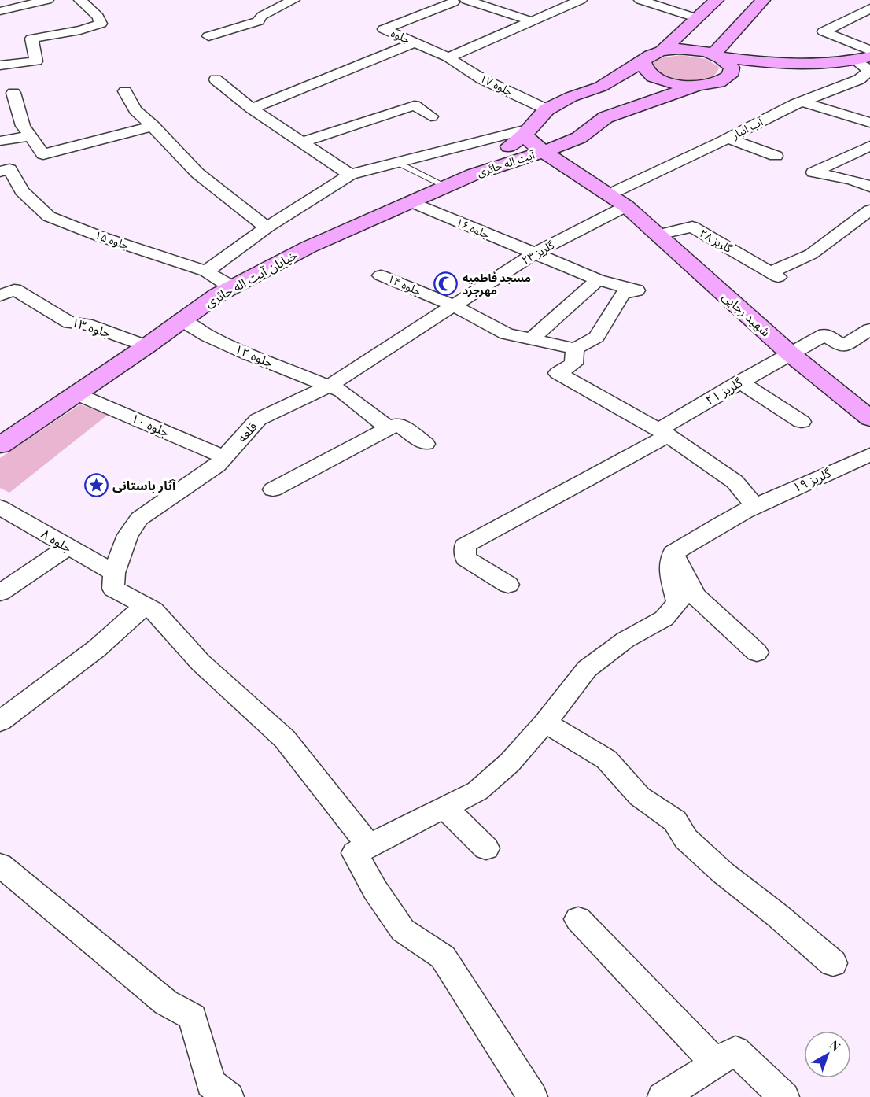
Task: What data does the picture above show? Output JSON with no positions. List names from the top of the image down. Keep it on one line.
{"streets":{"main road":["آیت اله حائری","خیابان آیت اله حائری","شهید رجایی"],"street":["جلوه","جلوه ۱۷","آب انبار","جلوه ۱۶","جلوه ۱۵","گلریز ۲۸","گلریز ۲۳","جلوه ۱۴","جلوه ۱۳","جلوه ۱۲","گلریز ۲۱","جلوه ۱۰","قلعه","گلریز ۱۹","جلوه ۸"]},"crossings":[["جلوه","جلوه ۱۷"],["جلوه ۱۷","آیت اله حائری"],["آب انبار","گلریز ۲۳"],["آب انبار","شهید رجایی"],["آیت اله حائری","خیابان آیت اله حائری"],["جلوه ۱۶","گلریز ۲۳"],["جلوه ۱۶","خیابان آیت اله حائری"],["جلوه ۱۶","جلوه ۱۴"],["جلوه ۱۵","خیابان آیت اله حائری"],["گلریز ۲۸","شهید رجایی"],["گلریز ۲۳","جلوه ۱۴"],["گلریز ۲۳","شهید رجایی"],["گلریز ۲۳","قلعه"],["خیابان آیت اله حائری","جلوه ۱۳"],["خیابان آیت اله حائری","جلوه ۱۲"],["خیابان آیت اله حائری","جلوه ۱۰"],["جلوه ۱۴","قلعه"],["شهید رجایی","گلریز ۲۱"],["جلوه ۱۲","قلعه"],["جلوه ۱۰","قلعه"],["قلعه","جلوه ۸"]],"places":{"mosque":["مسجد فاطمیه مهرجرد"],"place":["آثار باستانی"]},"north":"top right"}
